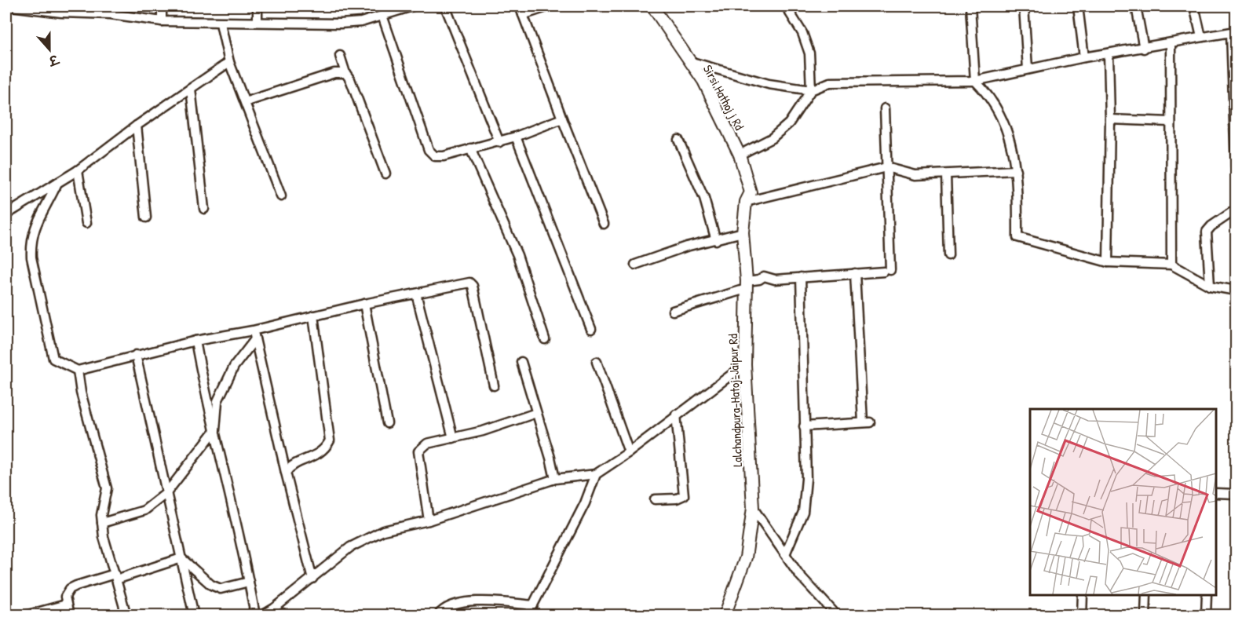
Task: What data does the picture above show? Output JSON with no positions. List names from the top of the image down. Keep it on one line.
{"streets":{"street":["Sirsi Hathoj j Rd","Lalchandpura-Hatoj-Jaipur Rd"]},"crossings":[["Sirsi Hathoj j Rd","Lalchandpura-Hatoj-Jaipur Rd"]],"north":"bottom"}
